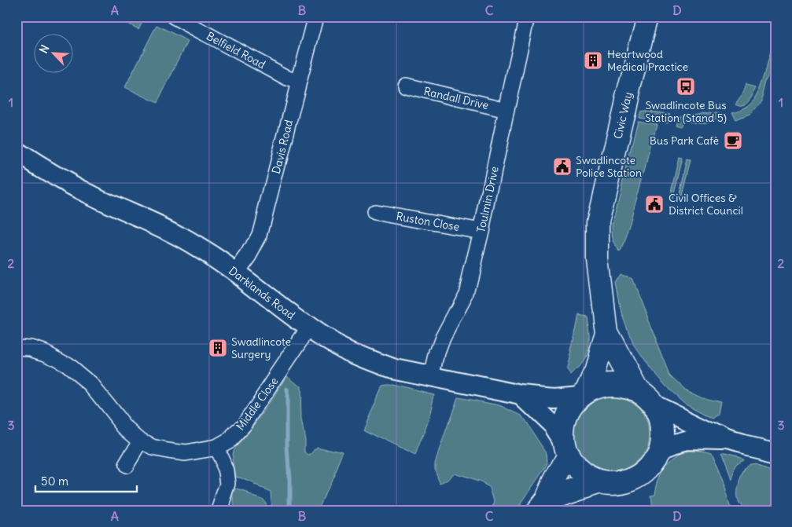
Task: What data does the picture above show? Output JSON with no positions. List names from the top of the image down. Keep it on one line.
{"streets":{"main road":["Civic Way"],"street":["Belfield Road","Randall Drive","Davis Road","Toulmin Drive","Ruston Close","Darklands Road","Middle Close"]},"crossings":[["Belfield Road","Davis Road"],["Randall Drive","Toulmin Drive"],["Civic Way","Darklands Road"],["Davis Road","Darklands Road"],["Toulmin Drive","Ruston Close"],["Toulmin Drive","Darklands Road"],["Darklands Road","Middle Close"]],"places":{"building":["Heartwood Medical Practice","Swadlincote Surgery"],"bus stop":["Swadlincote Bus Station (Stand 5)"],"cafe":["Bus Park Cafè"],"public building":["Swadlincote Police Station","Civil Offices & District Council"]},"scale_bar":"50 m","north":"top left","grid":{"columns":["A","B","C","D"],"rows":["1","2","3"]}}
